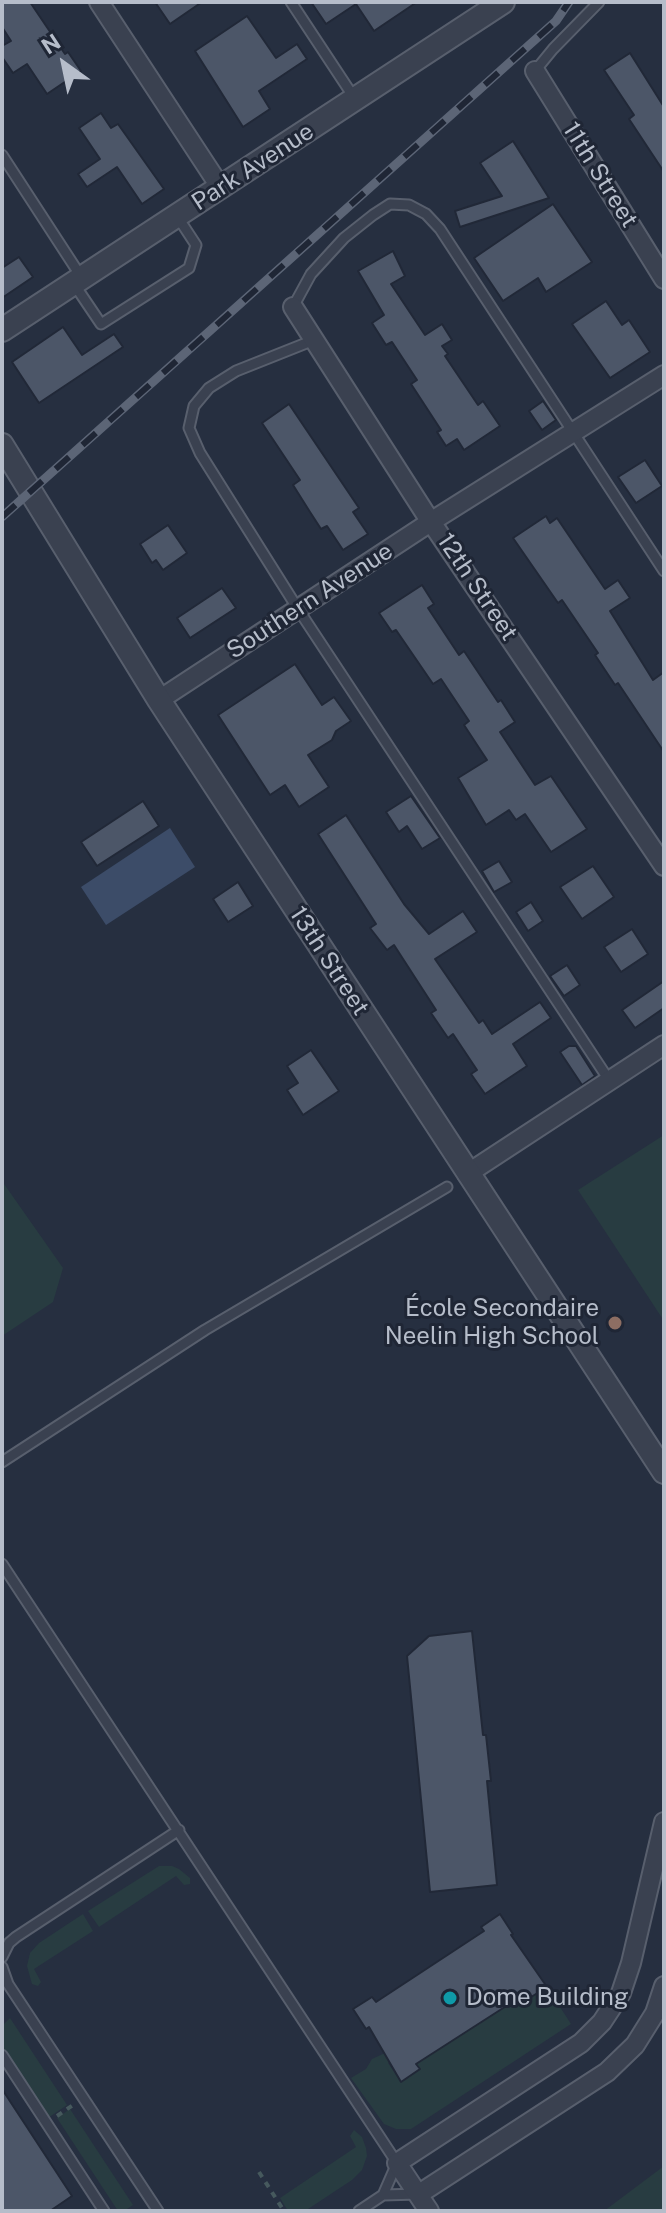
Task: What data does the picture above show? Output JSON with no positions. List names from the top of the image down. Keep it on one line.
{"streets":{"street":["Park Avenue","11th Street","12th Street","Southern Avenue","13th Street"]},"crossings":[["12th Street","Southern Avenue"],["Southern Avenue","13th Street"]],"places":["École Secondaire Neelin High School","Dome Building"],"north":"top left"}
